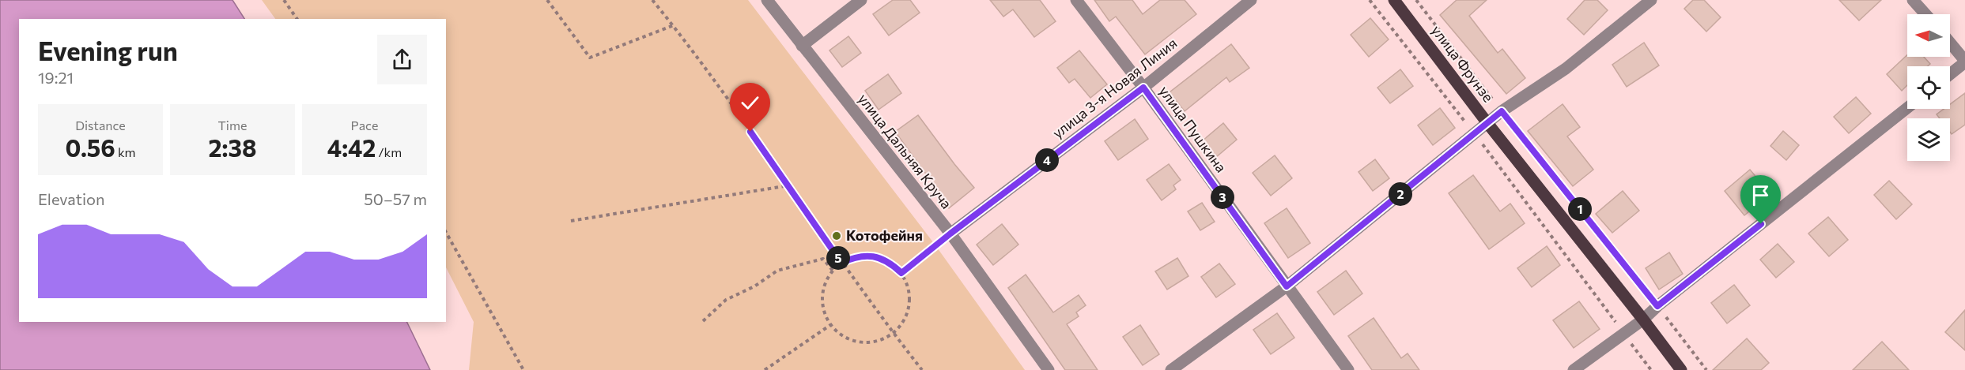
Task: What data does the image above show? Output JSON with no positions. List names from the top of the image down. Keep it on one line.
{"streets":{"main road":["улица Фрунзе"],"street":["улица 3-я Новая Линия","улица Пушкина","улица Дальняя Круча"]},"crossings":[["улица 3-я Новая Линия","улица Пушкина"],["улица 3-я Новая Линия","улица Дальняя Круча"]],"places":["Котофейня"],"north":"left","page":{"heading":["Evening run","19:21"],"stats":[["Distance","0.56 km"],["Time","2:38"],["Pace","4:42 /km"]],"pins":["4","2","3","1","5"],"chart":["Elevation","50–57 m"]}}
